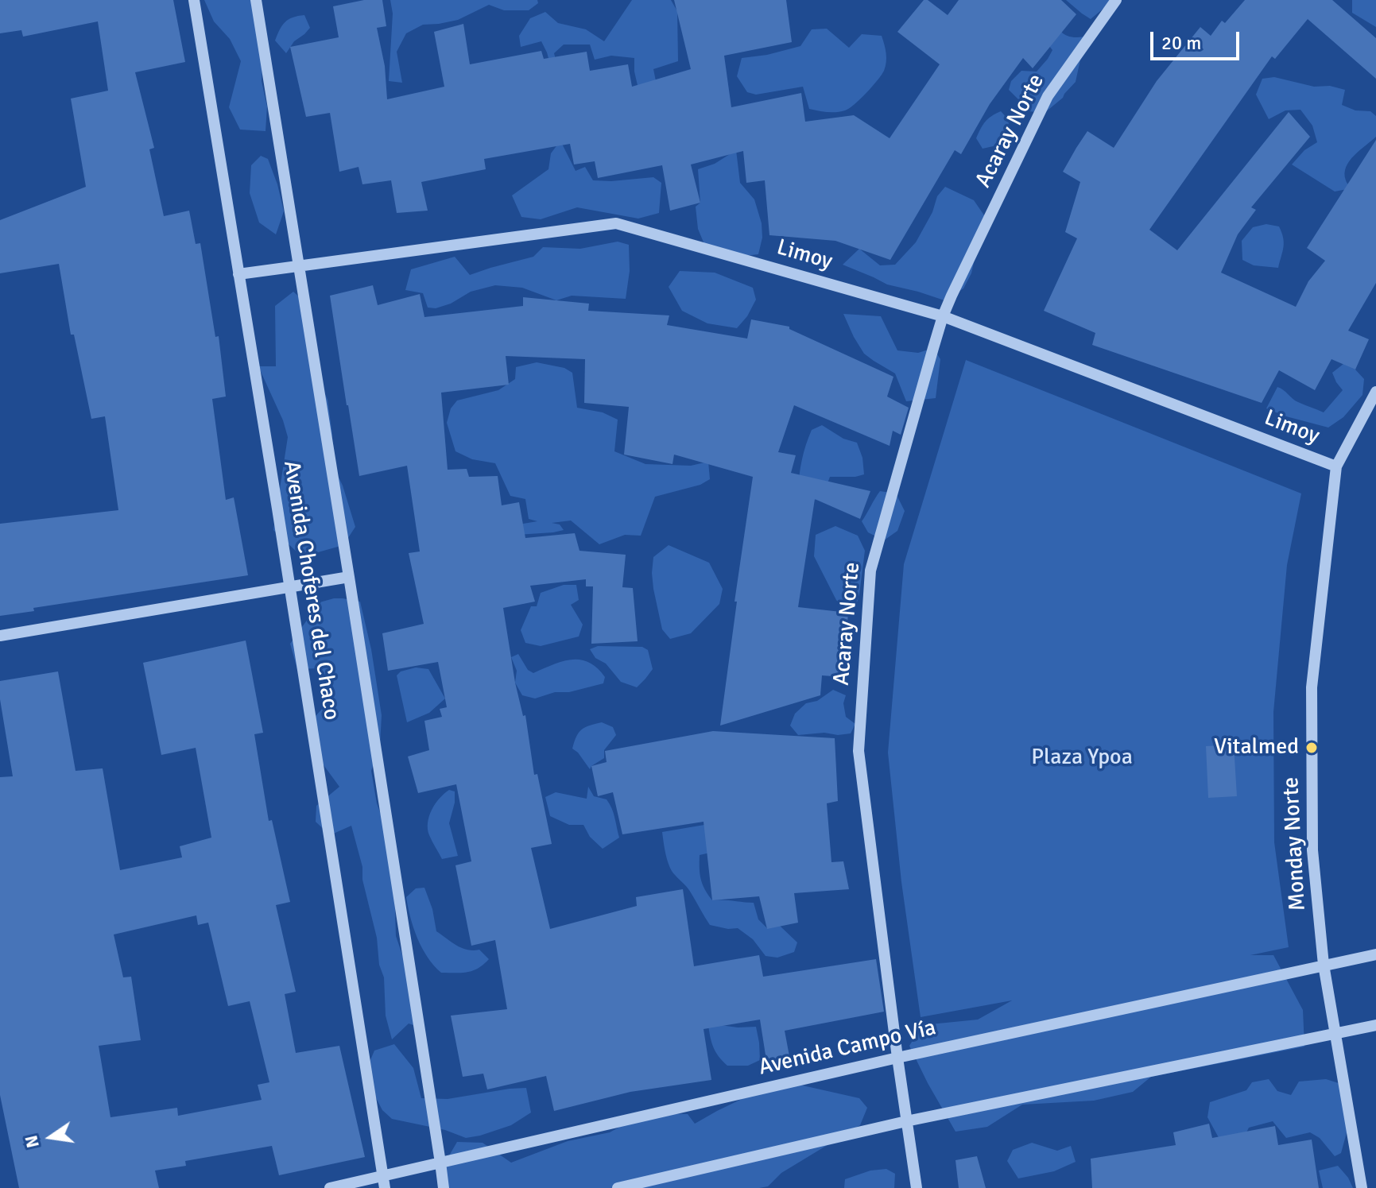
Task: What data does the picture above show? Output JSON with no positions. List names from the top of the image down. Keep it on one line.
{"streets":{"street":["Acaray Norte","Limoy","Avenida Choferes del Chaco","Monday Norte","Avenida Campo Vía"]},"crossings":[["Acaray Norte","Limoy"],["Acaray Norte","Avenida Campo Vía"],["Limoy","Avenida Choferes del Chaco"],["Limoy","Monday Norte"],["Avenida Choferes del Chaco","Avenida Campo Vía"],["Monday Norte","Avenida Campo Vía"]],"parks":["Plaza Ypoa"],"places":["Vitalmed"],"scale_bar":"20 m","north":"left"}
